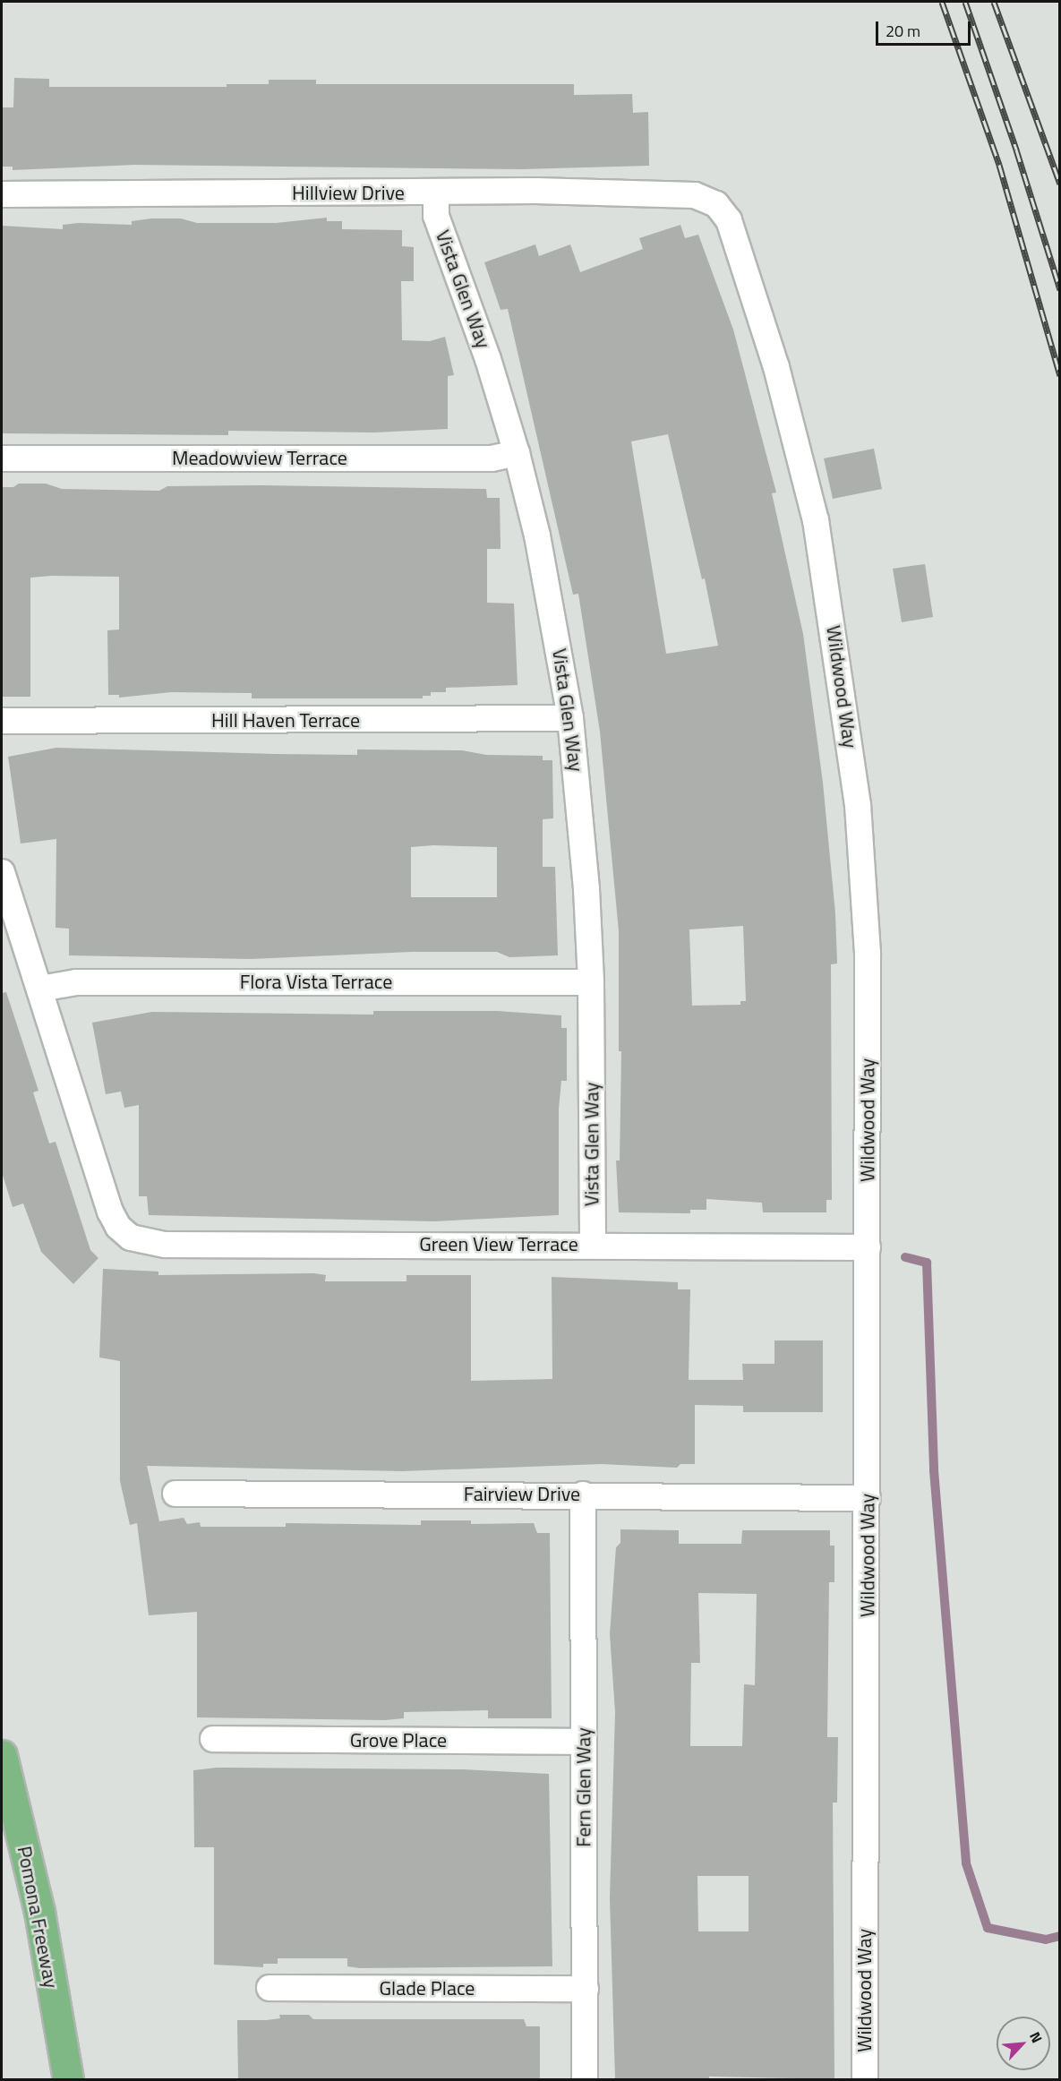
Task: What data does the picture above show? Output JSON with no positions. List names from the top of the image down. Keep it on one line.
{"streets":{"highway":["Pomona Freeway"],"street":["Hillview Drive","Vista Glen Way","Meadowview Terrace","Wildwood Way","Hill Haven Terrace","Flora Vista Terrace","Green View Terrace","Fairview Drive","Grove Place","Fern Glen Way","Glade Place"]},"crossings":[["Hillview Drive","Vista Glen Way"],["Hillview Drive","Wildwood Way"],["Vista Glen Way","Meadowview Terrace"],["Vista Glen Way","Hill Haven Terrace"],["Vista Glen Way","Flora Vista Terrace"],["Vista Glen Way","Green View Terrace"],["Wildwood Way","Green View Terrace"],["Wildwood Way","Fairview Drive"],["Flora Vista Terrace","Green View Terrace"],["Fairview Drive","Fern Glen Way"],["Grove Place","Fern Glen Way"],["Fern Glen Way","Glade Place"]],"scale_bar":"20 m","north":"top right"}
